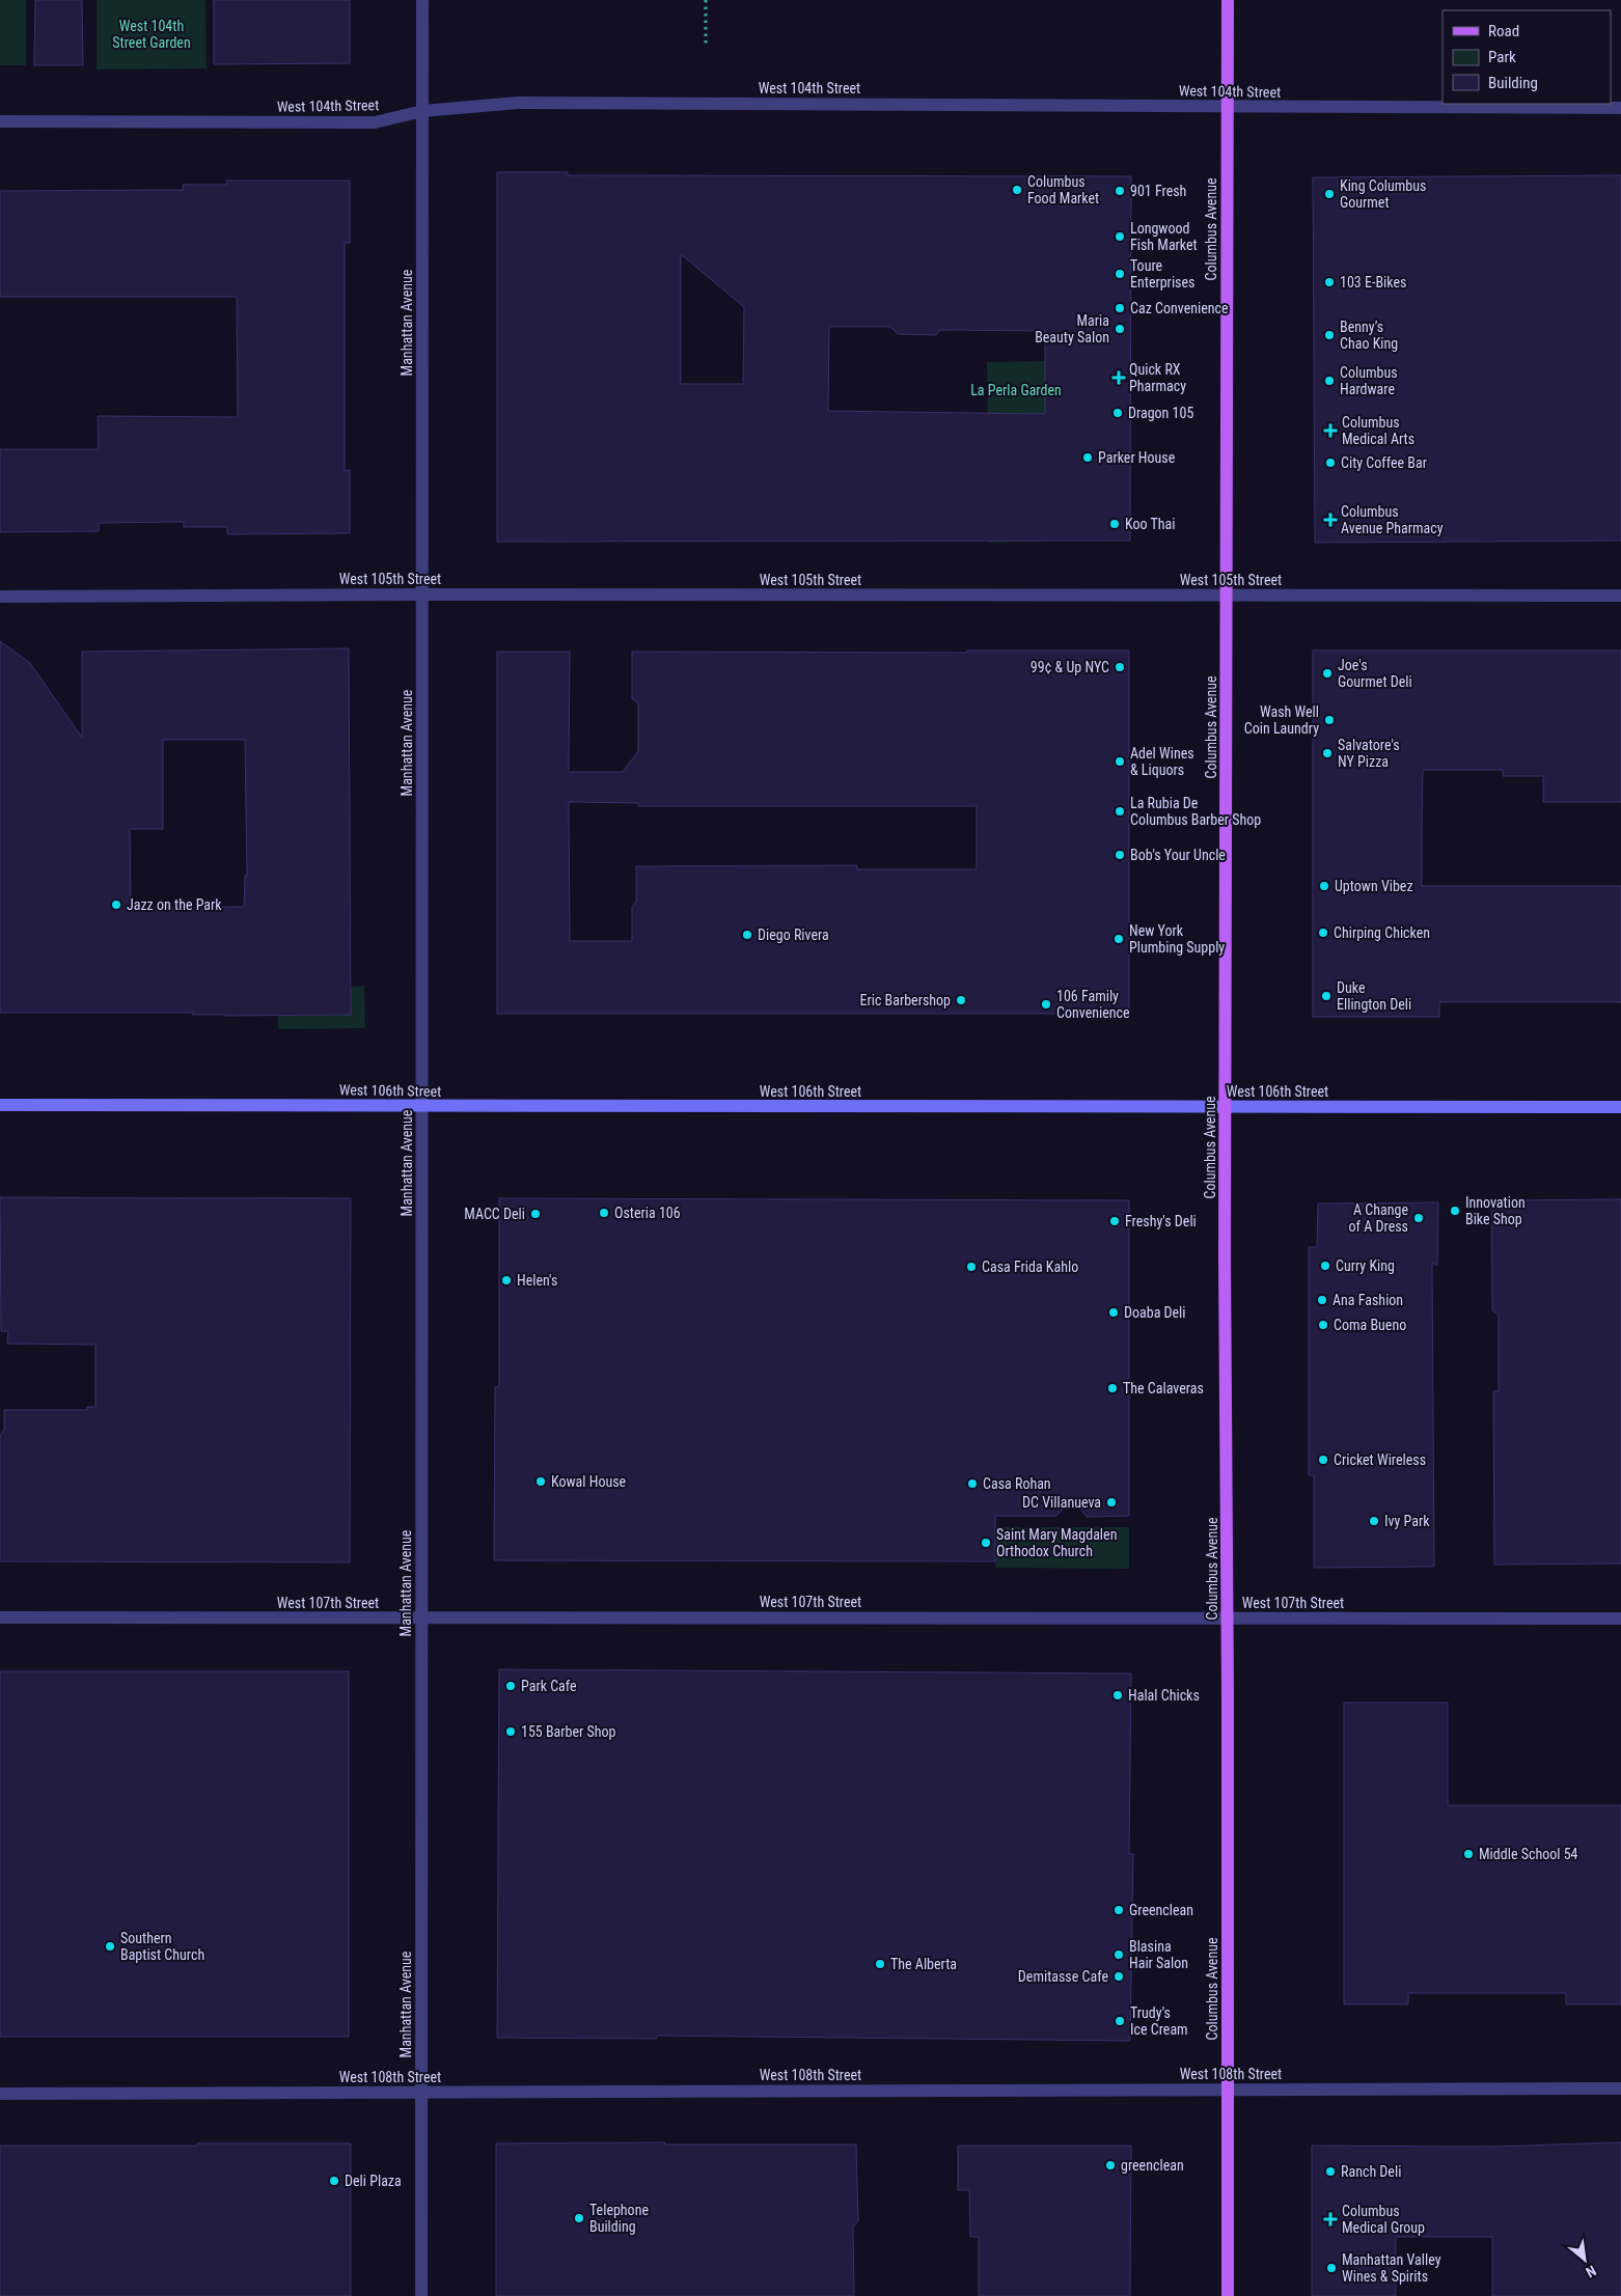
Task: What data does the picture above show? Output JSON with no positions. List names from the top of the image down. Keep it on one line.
{"streets":{"main road":["Columbus Avenue","West 106th Street"],"street":["West 104th Street","Manhattan Avenue","West 105th Street","West 107th Street","West 108th Street"]},"crossings":[["West 104th Street","Columbus Avenue"],["West 104th Street","Manhattan Avenue"],["Columbus Avenue","West 105th Street"],["Columbus Avenue","West 106th Street"],["Columbus Avenue","West 107th Street"],["Columbus Avenue","West 108th Street"],["Manhattan Avenue","West 105th Street"],["Manhattan Avenue","West 106th Street"],["Manhattan Avenue","West 107th Street"],["Manhattan Avenue","West 108th Street"]],"parks":["West 104th Street Garden","La Perla Garden"],"places":{"other":["Columbus Food Market","901 Fresh","King Columbus Gourmet","Longwood Fish Market","Toure Enterprises","103 E-Bikes","Caz Convenience","Maria Beauty Salon","Benny’s Chao King","Columbus Hardware","Dragon 105","Parker House","City Coffee Bar","Koo Thai","99¢ & Up NYC","Joe's Gourmet Deli","Wash Well Coin Laundry","Salvatore's NY Pizza","Adel Wines & Liquors","La Rubia De Columbus Barber Shop","Bob's Your Uncle","Uptown Vibez","Jazz on the Park","Chirping Chicken","Diego Rivera","New York Plumbing Supply","Duke Ellington Deli","Eric Barbershop","106 Family Convenience","Innovation Bike Shop","Osteria 106","MACC Deli","A Change of A Dress","Freshy's Deli","Curry King","Casa Frida Kahlo","Helen's","Ana Fashion","Doaba Deli","Coma Bueno","The Calaveras","Cricket Wireless","Kowal House","Casa Rohan","DC Villanueva","Ivy Park","Saint Mary Magdalen Orthodox Church","Park Cafe","Halal Chicks","155 Barber Shop","Middle School 54","Greenclean","Southern Baptist Church","Blasina Hair Salon","The Alberta","Demitasse Cafe","Trudy's Ice Cream","greenclean","Ranch Deli","Deli Plaza","Telephone Building","Manhattan Valley Wines & Spirits"],"health":["Quick RX Pharmacy","Columbus Medical Arts","Columbus Avenue Pharmacy","Columbus Medical Group"]},"legend":["Road","Park","Building"],"north":"bottom right"}
